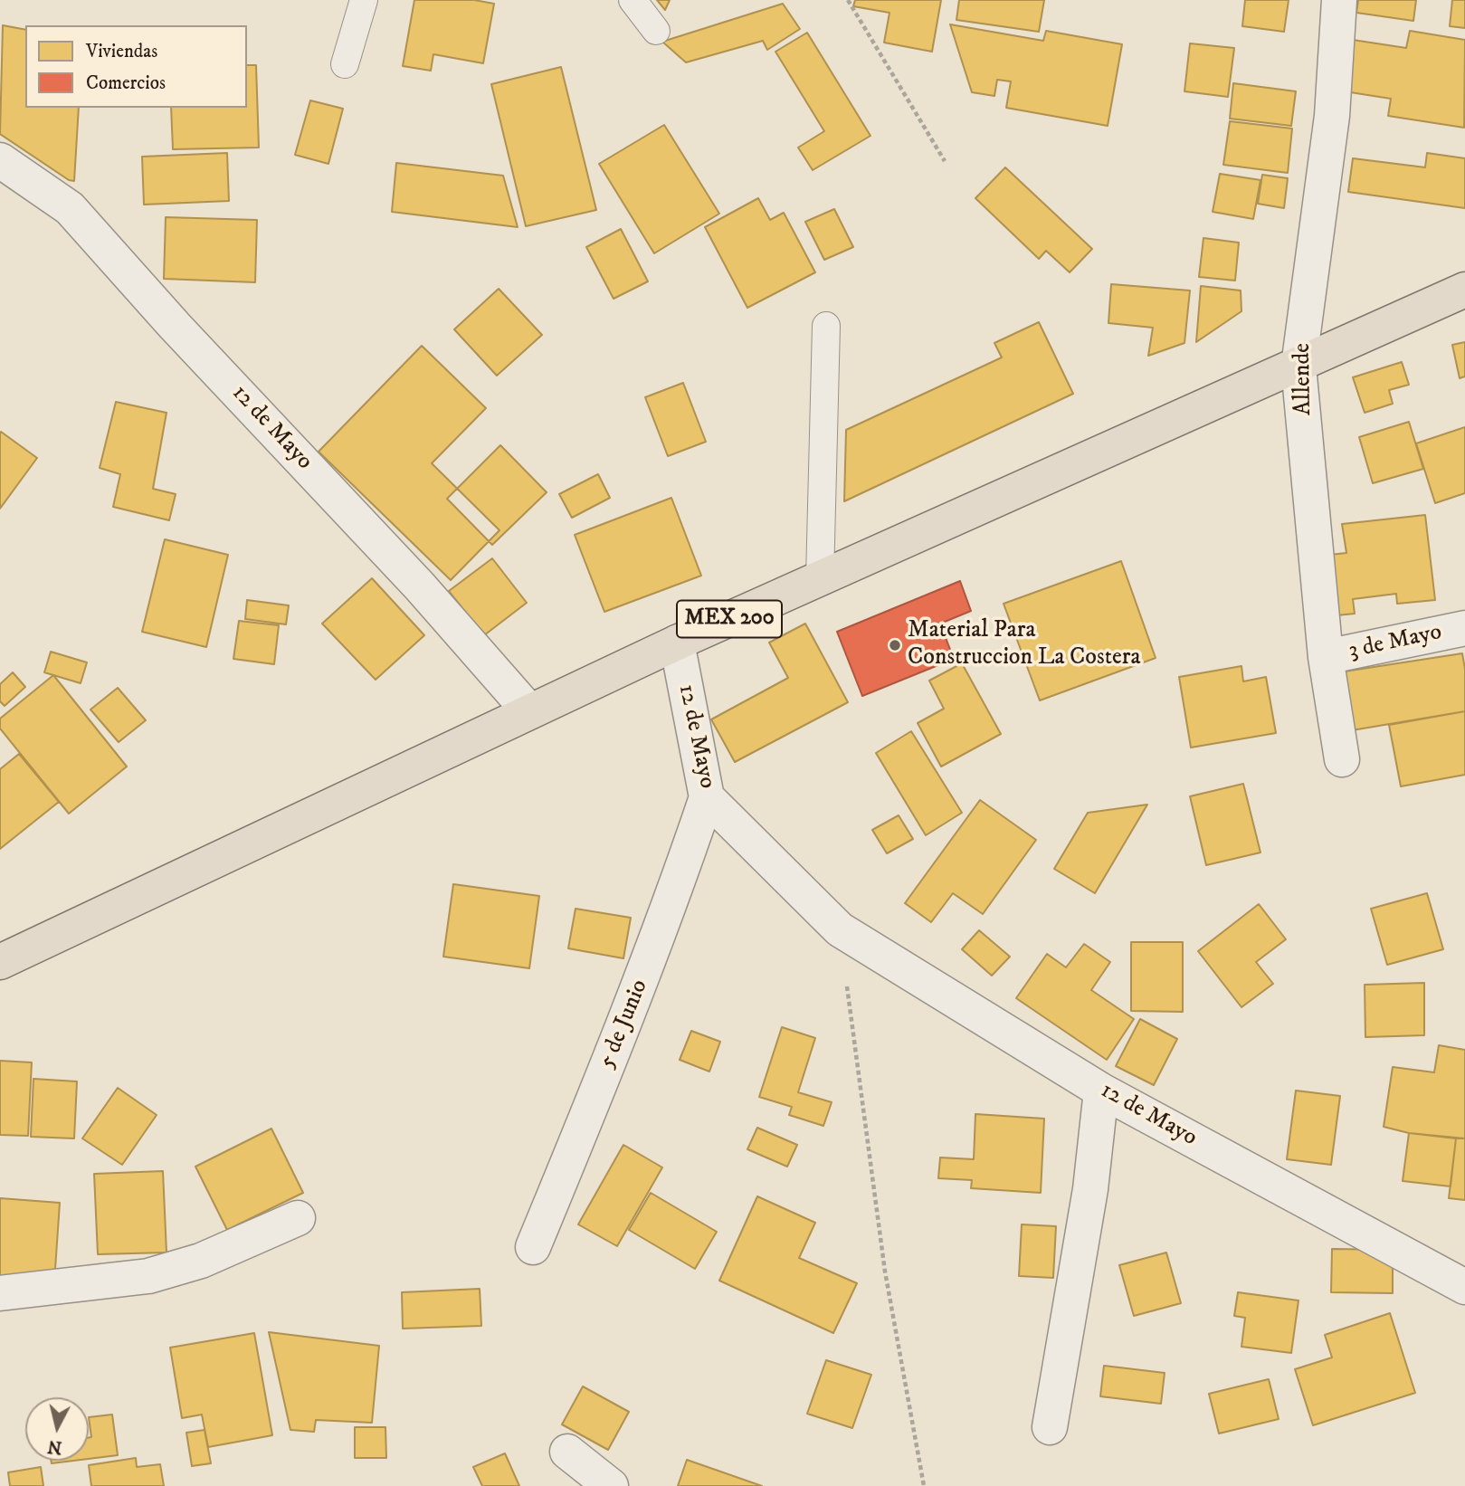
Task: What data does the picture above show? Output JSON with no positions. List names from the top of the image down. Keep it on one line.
{"streets":{"highway":["MEX 200"],"street":["Allende","12 de Mayo","3 de Mayo","5 de Junio"]},"crossings":[["Allende","MEX 200"],["Allende","3 de Mayo"],["12 de Mayo","MEX 200"],["12 de Mayo","5 de Junio"]],"places":["Material Para Construccion La Costera"],"legend":["Viviendas","Comercios"],"north":"bottom"}
